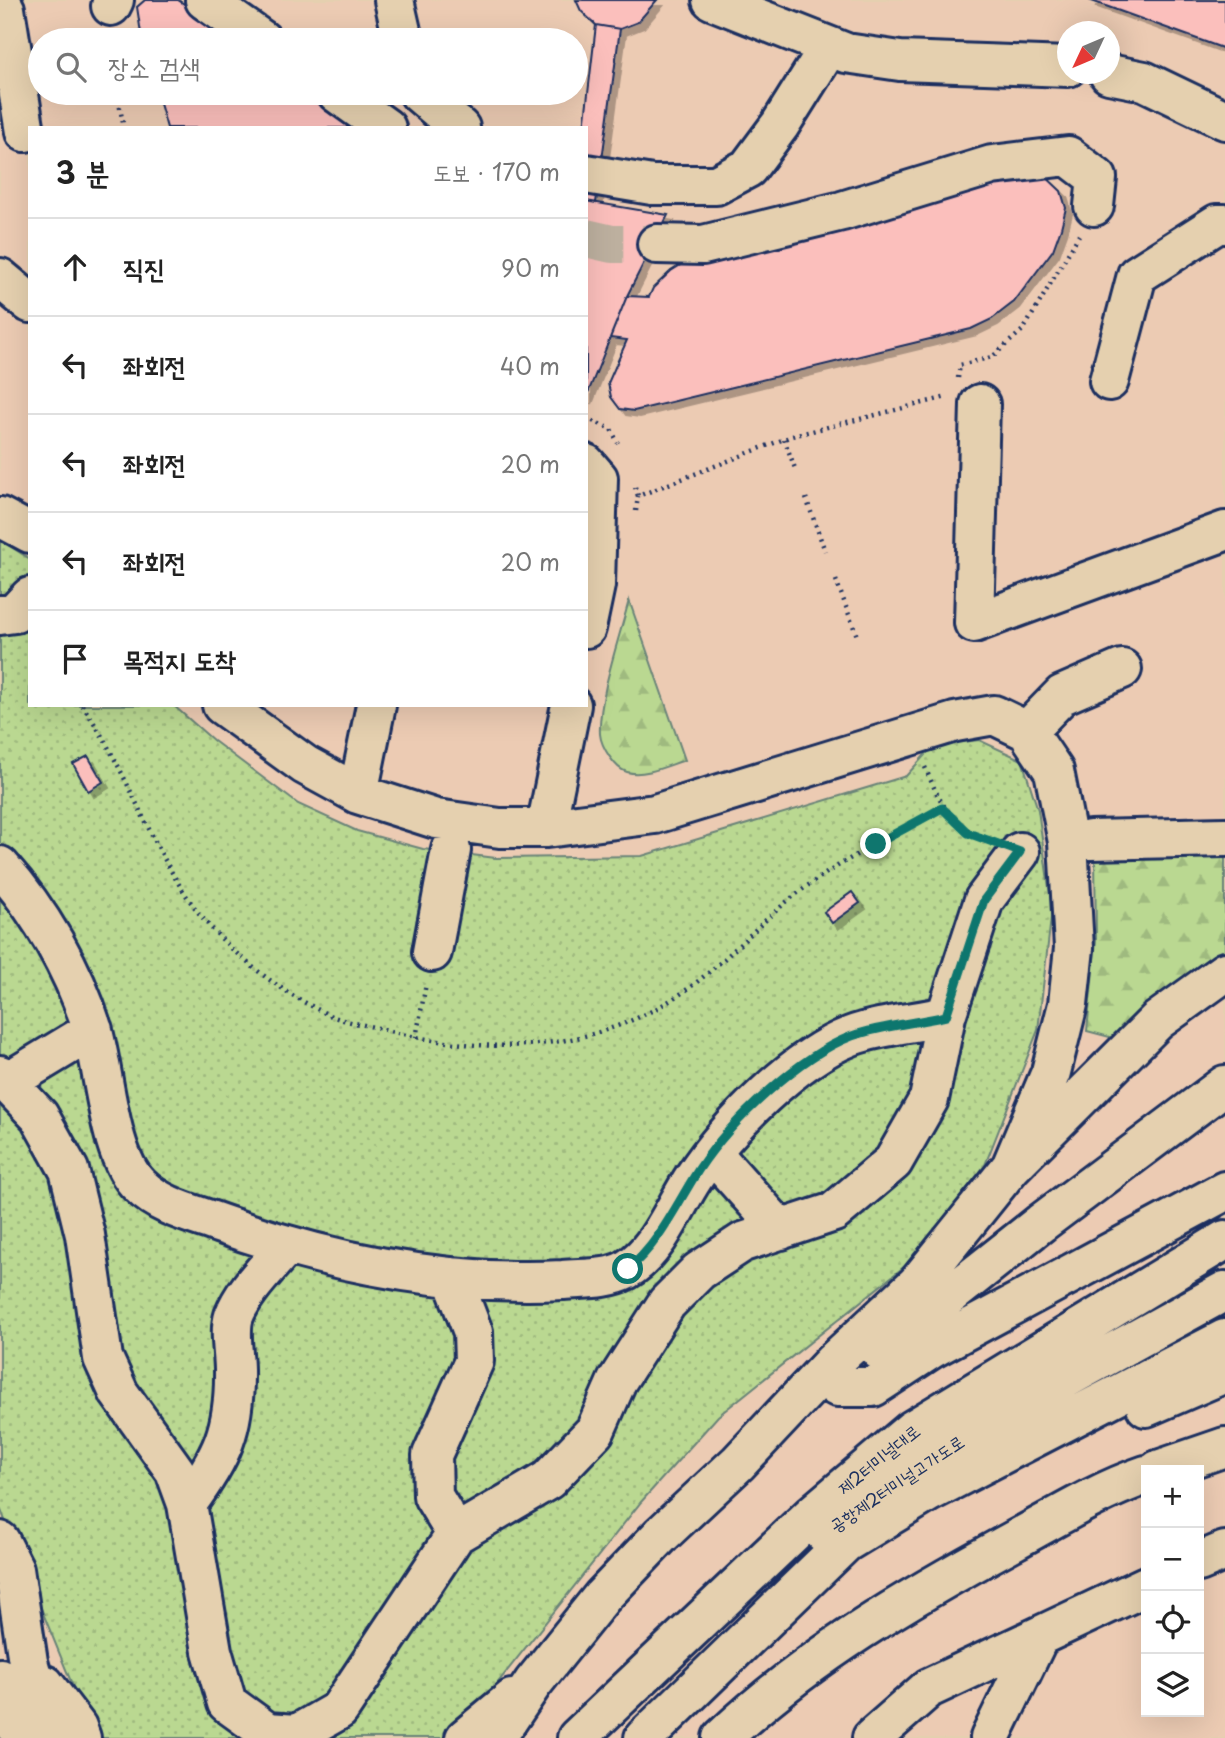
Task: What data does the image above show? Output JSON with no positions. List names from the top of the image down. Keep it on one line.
{"streets":{"street":["제2터미널대로","공항제2터미널고가도로"]},"north":"bottom left","page":{"search":"장소 검색","heading":["3 분","도보 · 170 m"],"list":[["직진","90 m"],["좌회전","40 m"],["좌회전","20 m"],["좌회전","20 m"],"목적지 도착"],"map_buttons":["+","−"]}}
